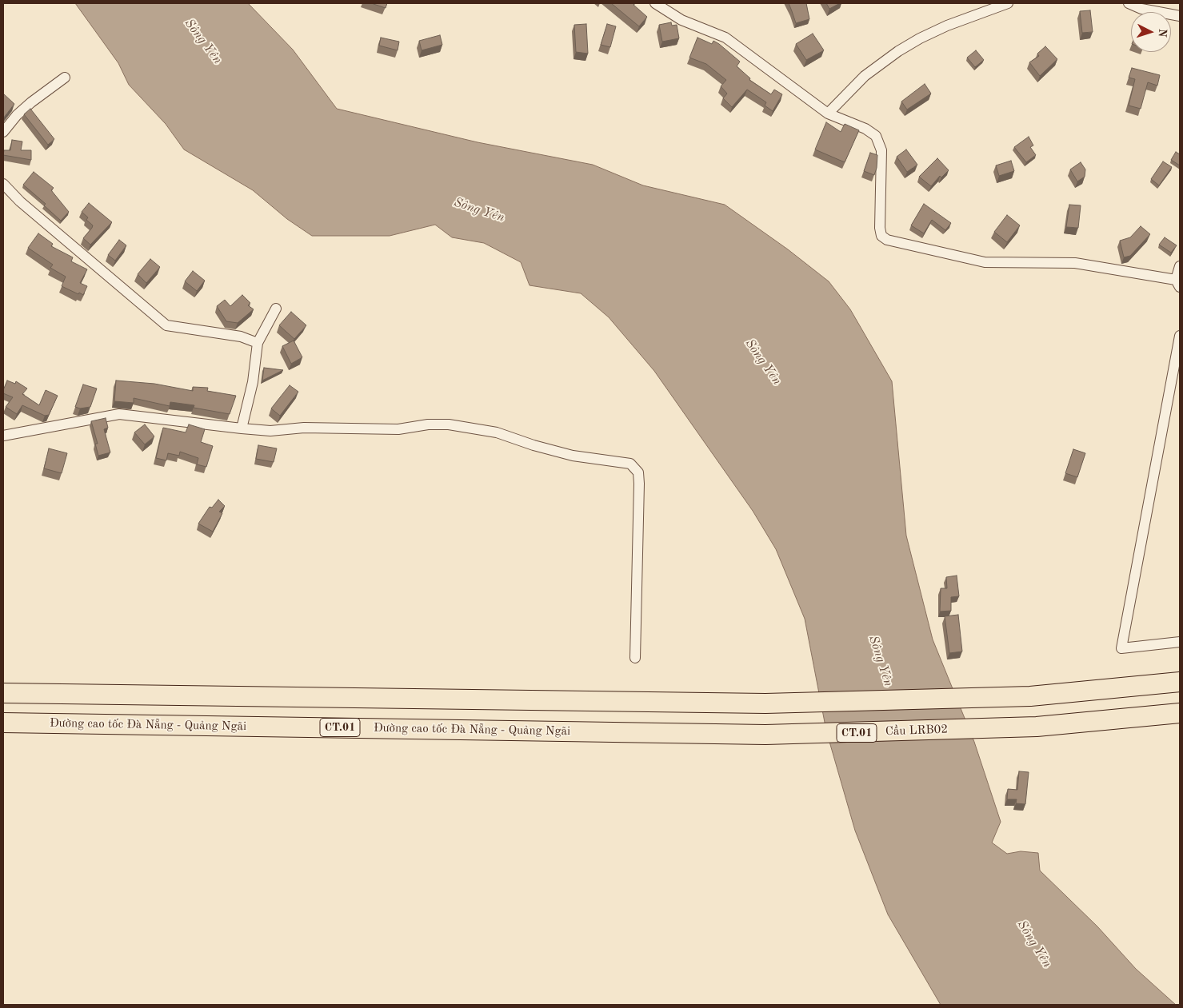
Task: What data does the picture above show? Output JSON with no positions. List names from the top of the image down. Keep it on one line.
{"streets":{"highway":["Đường cao tốc Đà Nẵng - Quảng Ngãi","CT.01","Cầu LRB02"]},"crossings":[["Đường cao tốc Đà Nẵng - Quảng Ngãi","Cầu LRB02"]],"water":["Sông Yên"],"north":"right"}
